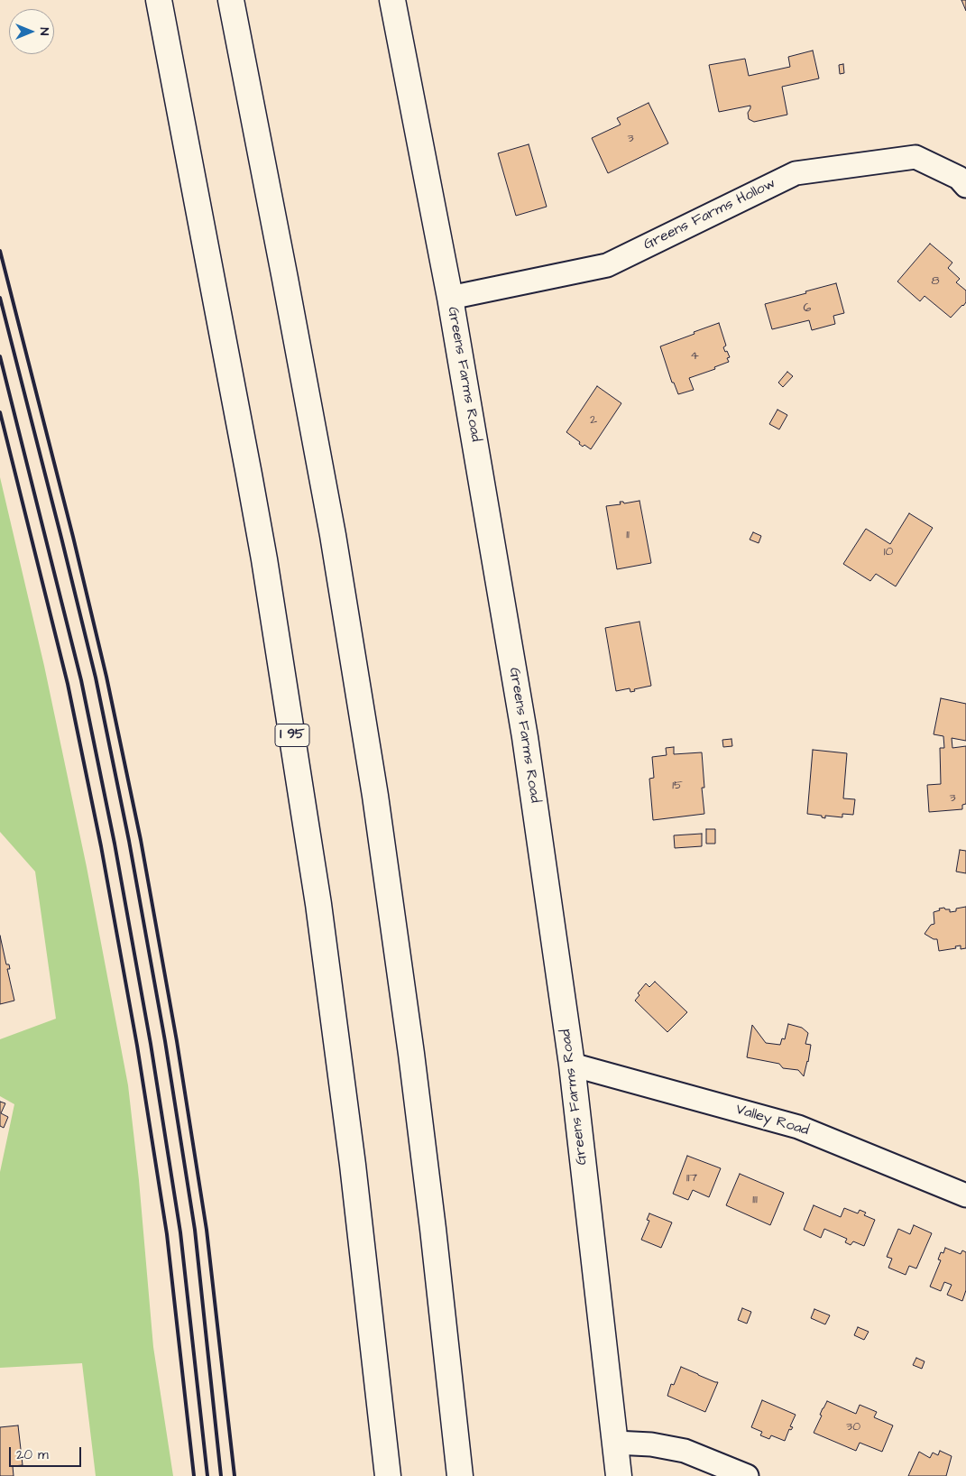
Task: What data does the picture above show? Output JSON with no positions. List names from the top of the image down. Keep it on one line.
{"streets":{"main road":["Greens Farms Road","I 95"],"street":["Greens Farms Hollow","Valley Road"]},"crossings":[["Greens Farms Hollow","Greens Farms Road"],["Greens Farms Road","Valley Road"]],"house_numbers":["3","8","6","4","2","11","10","15","3","117","111","30"],"scale_bar":"20 m","north":"right"}
